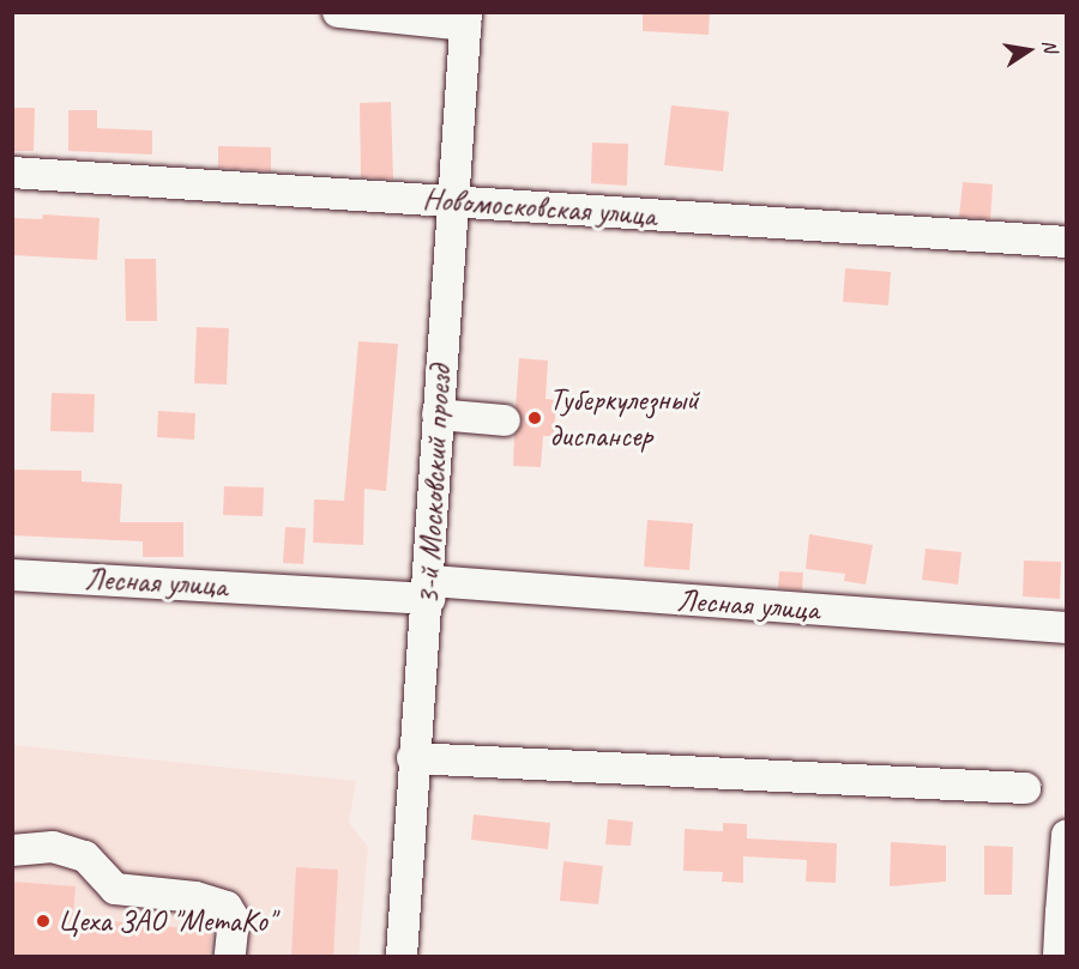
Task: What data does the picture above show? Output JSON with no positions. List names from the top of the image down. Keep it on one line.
{"streets":{"street":["Новомосковская улица","3-й Московский проезд","Лесная улица"]},"crossings":[["Новомосковская улица","3-й Московский проезд"],["3-й Московский проезд","Лесная улица"]],"places":["Туберкулезный диспансер","Цеха ЗАО \"МетаКо\""],"north":"right"}
